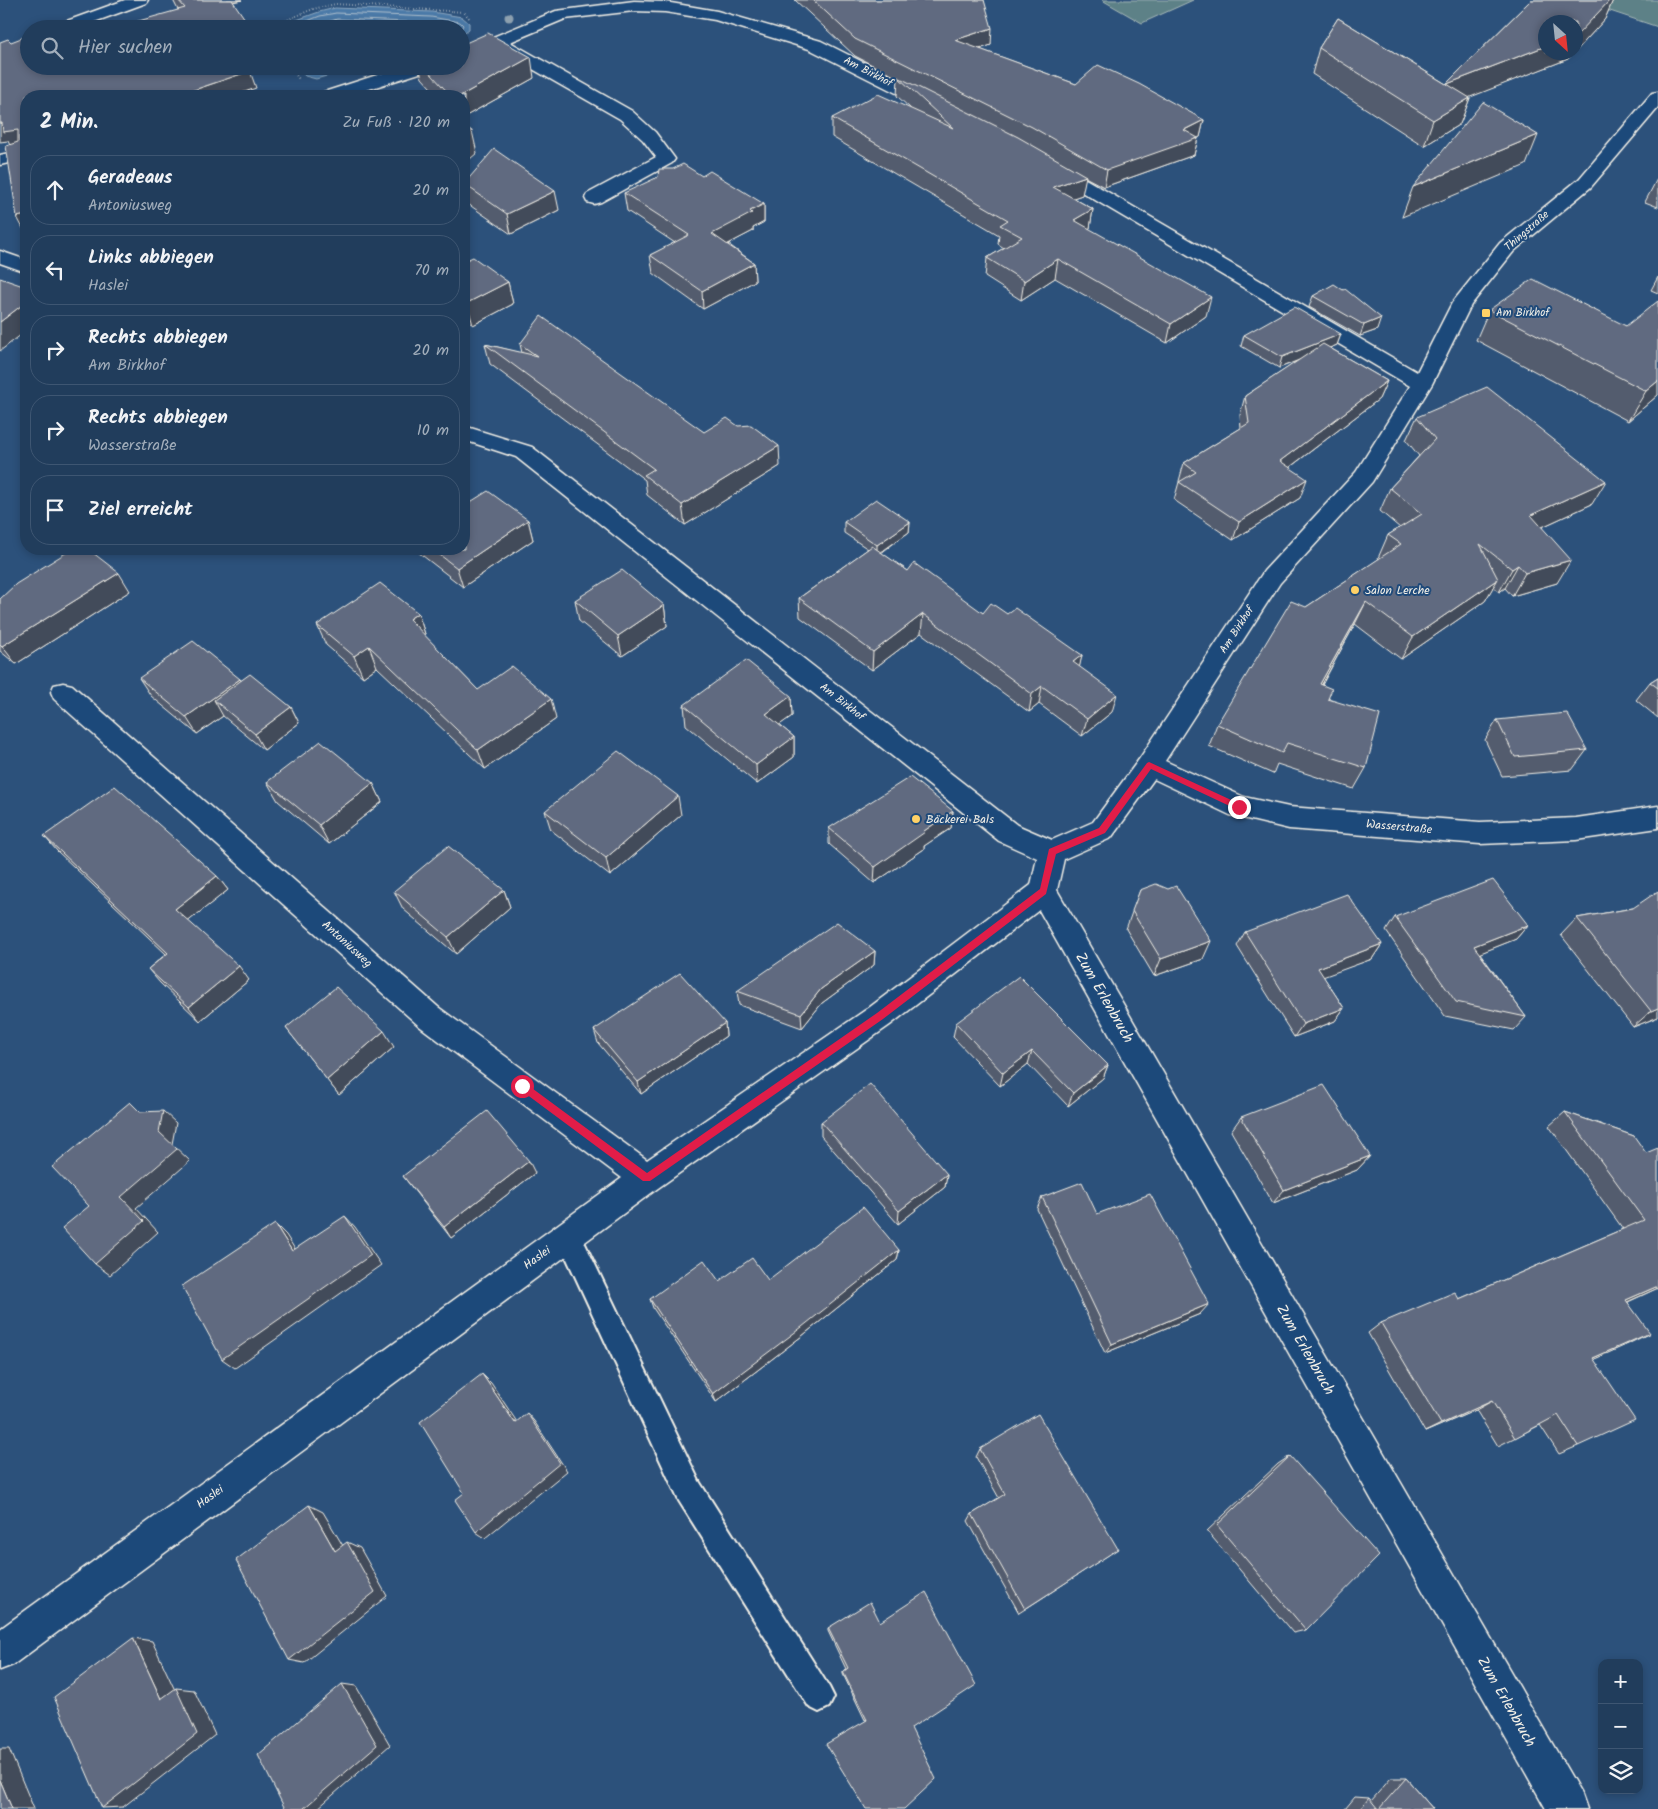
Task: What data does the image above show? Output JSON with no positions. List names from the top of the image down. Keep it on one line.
{"streets":{"street":["Am Birkhof","Thingstraße","Wasserstraße","Antoniusweg","Zum Erlenbruch","Haslei"]},"crossings":[["Am Birkhof","Thingstraße"],["Am Birkhof","Wasserstraße"],["Antoniusweg","Haslei"],["Zum Erlenbruch","Haslei"]],"places":{"transit":["Am Birkhof"],"other":["Salon Lerche","Bäckerei Bals"]},"north":"bottom right","page":{"search":"Hier suchen","heading":["2 Min.","Zu Fuß · 120 m"],"list":[["Geradeaus","Antoniusweg","20 m"],["Links abbiegen","Haslei","70 m"],["Rechts abbiegen","Am Birkhof","20 m"],["Rechts abbiegen","Wasserstraße","10 m"],"Ziel erreicht"],"map_buttons":["+","−"]}}
